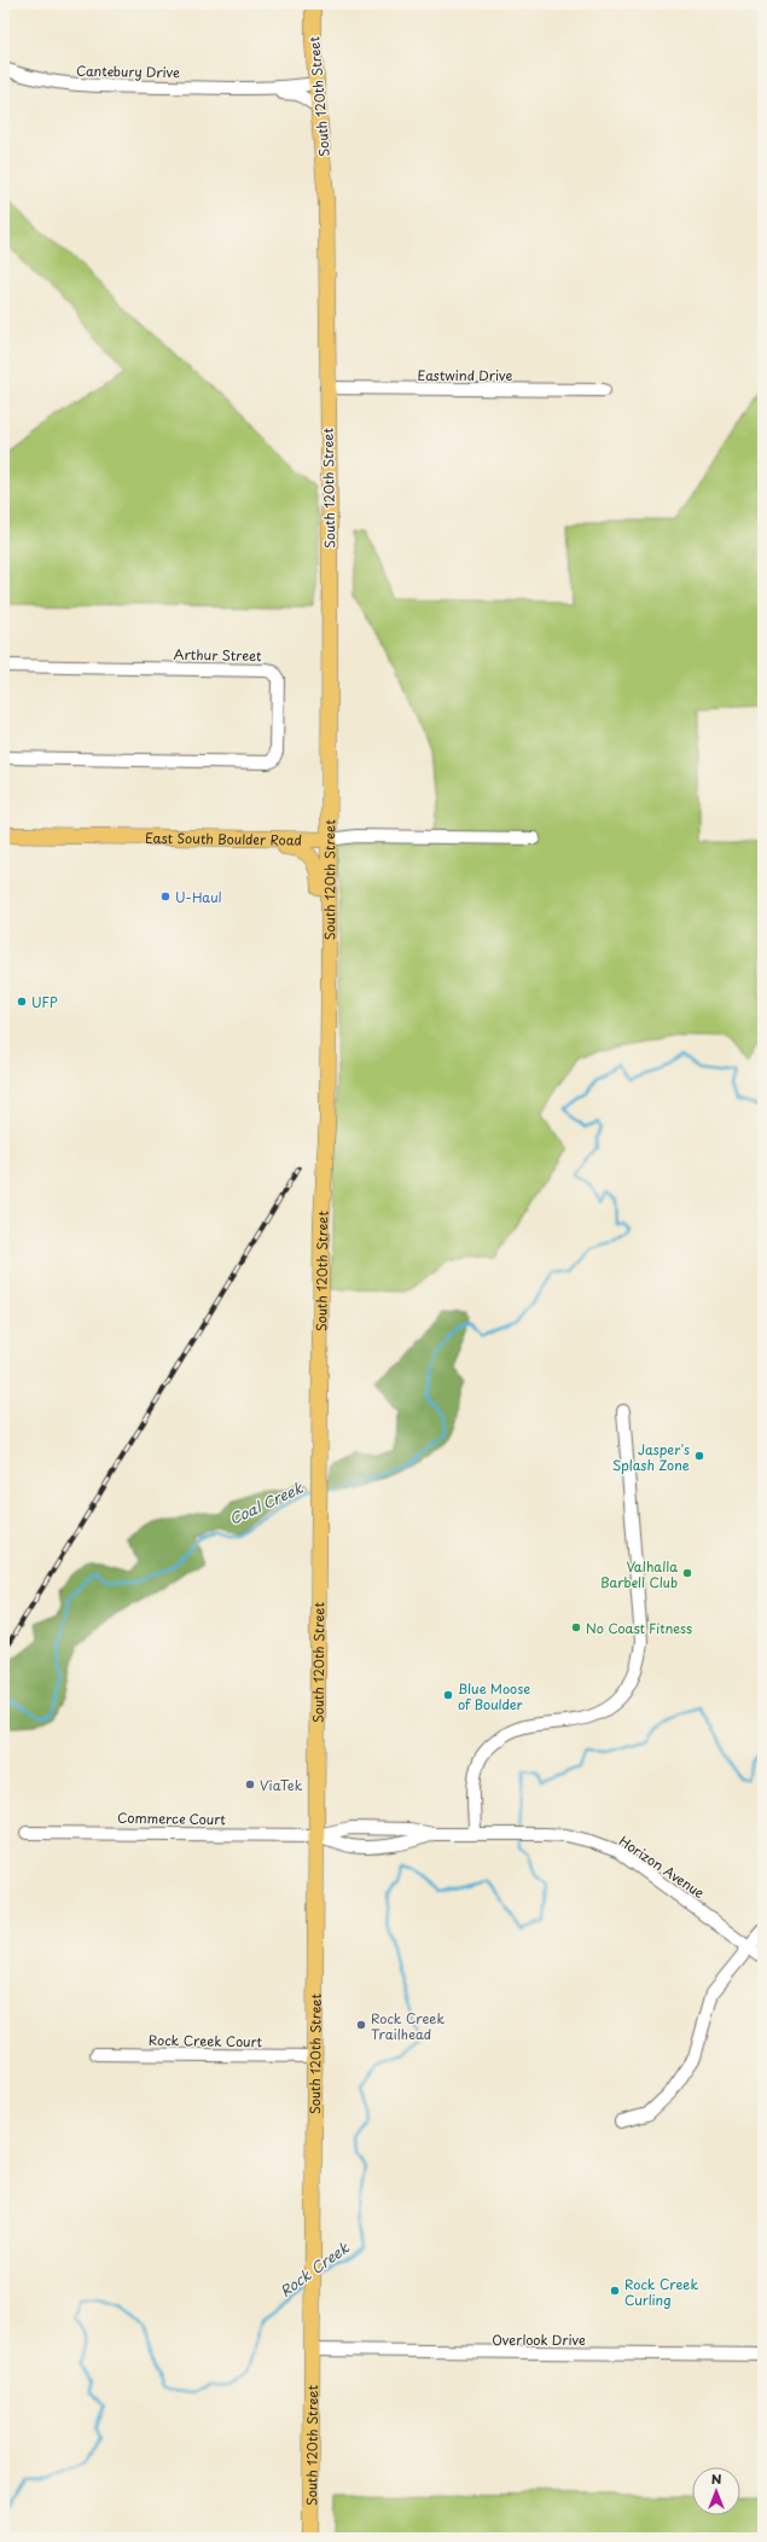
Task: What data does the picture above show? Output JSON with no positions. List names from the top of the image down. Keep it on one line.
{"streets":{"main road":["South 120th Street","East South Boulder Road"],"street":["Cantebury Drive","Eastwind Drive","Arthur Street","Commerce Court","Horizon Avenue","Rock Creek Court","Overlook Drive"]},"crossings":[["Cantebury Drive","South 120th Street"],["South 120th Street","Eastwind Drive"],["South 120th Street","East South Boulder Road"],["South 120th Street","Commerce Court"],["South 120th Street","Horizon Avenue"],["South 120th Street","Rock Creek Court"],["South 120th Street","Overlook Drive"],["Commerce Court","Horizon Avenue"]],"water":["Coal Creek","Rock Creek"],"places":["U-Haul","UFP","Jasper's Splash Zone","Valhalla Barbell Club","No Coast Fitness","Blue Moose of Boulder","ViaTek","Rock Creek Trailhead","Rock Creek Curling"],"north":"top"}
